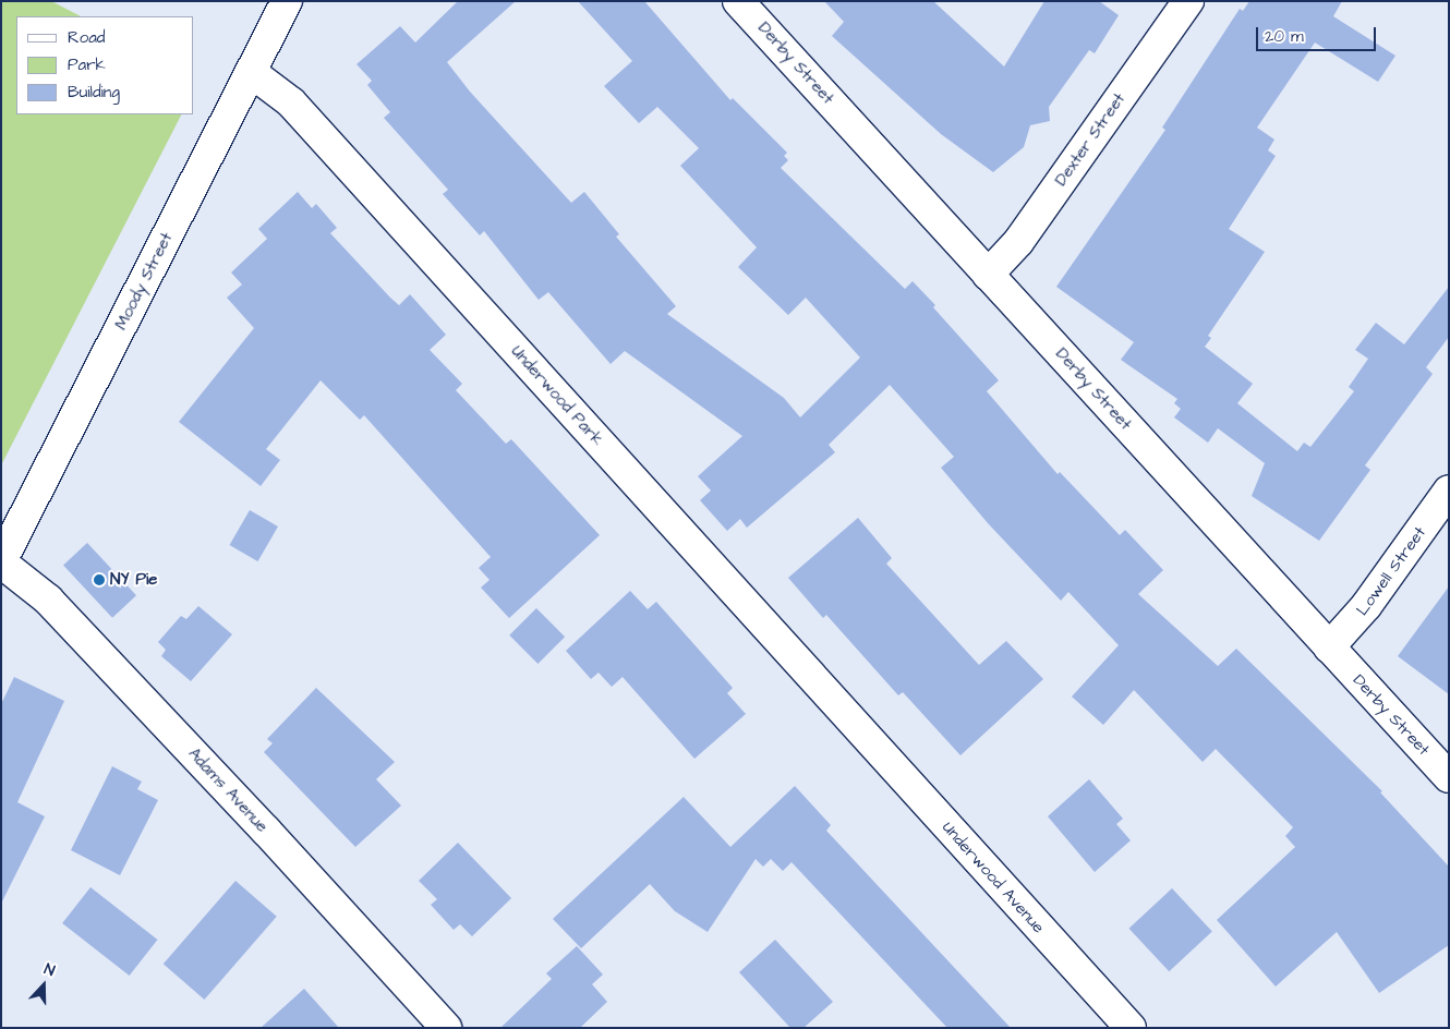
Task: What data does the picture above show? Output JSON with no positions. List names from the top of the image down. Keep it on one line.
{"streets":{"street":["Derby Street","Dexter Street","Moody Street","Underwood Park","Lowell Street","Adams Avenue","Underwood Avenue"]},"crossings":[["Derby Street","Dexter Street"],["Derby Street","Lowell Street"],["Moody Street","Underwood Park"],["Moody Street","Adams Avenue"],["Underwood Park","Underwood Avenue"]],"places":["NY Pie"],"legend":["Road","Park","Building"],"scale_bar":"20 m","north":"top"}
